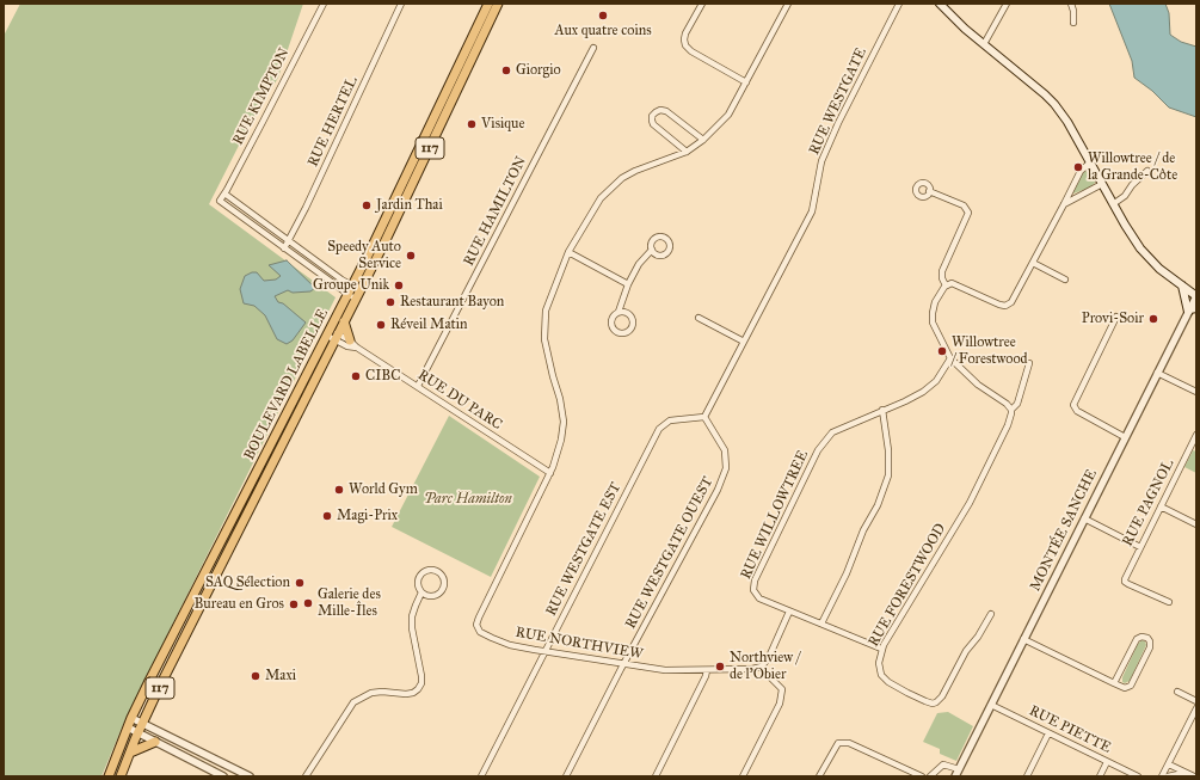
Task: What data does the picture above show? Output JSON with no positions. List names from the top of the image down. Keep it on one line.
{"streets":{"main road":["117","BOULEVARD LABELLE"],"street":["RUE KIMPTON","RUE WESTGATE","RUE HERTEL","RUE HAMILTON","RUE DU PARC","RUE PAGNOL","RUE WILLOWTREE","MONTÉE SANCHE","RUE WESTGATE EST","RUE WESTGATE OUEST","RUE FORESTWOOD","RUE NORTHVIEW","RUE PIETTE"]},"crossings":[["RUE KIMPTON","RUE HERTEL"],["RUE WESTGATE","RUE WESTGATE EST"],["RUE WESTGATE","RUE WESTGATE OUEST"],["RUE HAMILTON","RUE DU PARC"],["BOULEVARD LABELLE","RUE DU PARC"],["RUE DU PARC","RUE NORTHVIEW"],["RUE WILLOWTREE","RUE FORESTWOOD"],["MONTÉE SANCHE","RUE PIETTE"],["RUE WESTGATE EST","RUE WESTGATE OUEST"],["RUE WESTGATE EST","RUE NORTHVIEW"],["RUE WESTGATE OUEST","RUE NORTHVIEW"]],"parks":["Parc Hamilton"],"places":["Aux quatre coins","Giorgio","Visique","Willowtree / de la Grande-Côte","Jardin Thai","Speedy Auto Service","Groupe Unik","Restaurant Bayon","Provi-Soir","Réveil Matin","Willowtree / Forestwood","CIBC","World Gym","Magi-Prix","SAQ Sélection","Galerie des Mille-Îles","Bureau en Gros","Northview / de l'Obier","Maxi"]}
